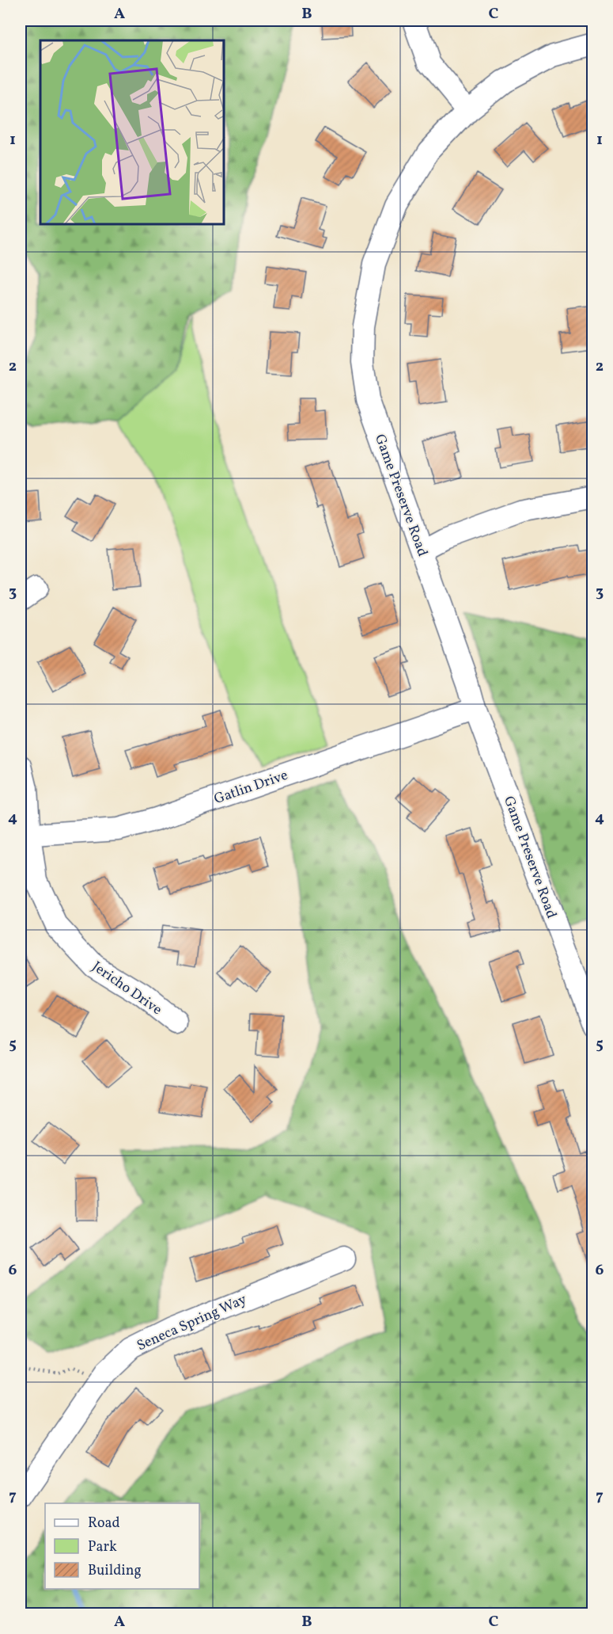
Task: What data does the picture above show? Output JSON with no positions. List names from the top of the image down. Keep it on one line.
{"streets":{"street":["Game Preserve Road","Gatlin Drive","Jericho Drive","Seneca Spring Way"]},"crossings":[["Game Preserve Road","Gatlin Drive"],["Gatlin Drive","Jericho Drive"]],"legend":["Road","Park","Building"],"grid":{"columns":["A","B","C"],"rows":["1","2","3","4","5","6","7"]}}
